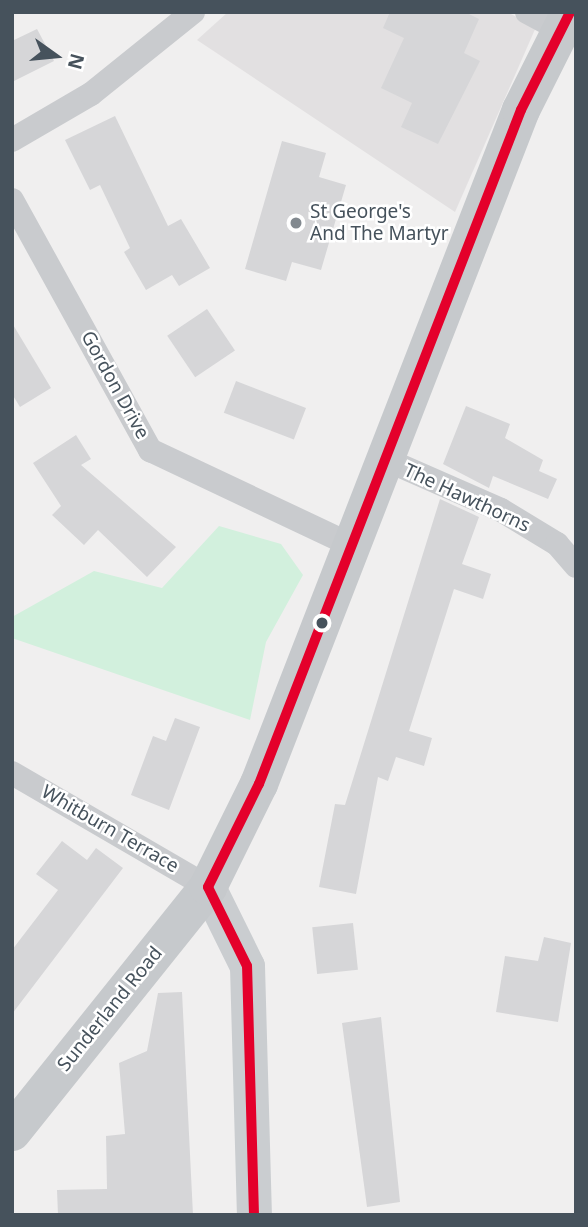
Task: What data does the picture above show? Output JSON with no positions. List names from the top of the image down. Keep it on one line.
{"streets":{"main road":["Sunderland Road"],"street":["Gordon Drive","The Hawthorns","Whitburn Terrace"]},"crossings":[["Gordon Drive","Sunderland Road"],["The Hawthorns","Sunderland Road"],["Whitburn Terrace","Sunderland Road"]],"places":["St George's And The Martyr"],"north":"right"}
